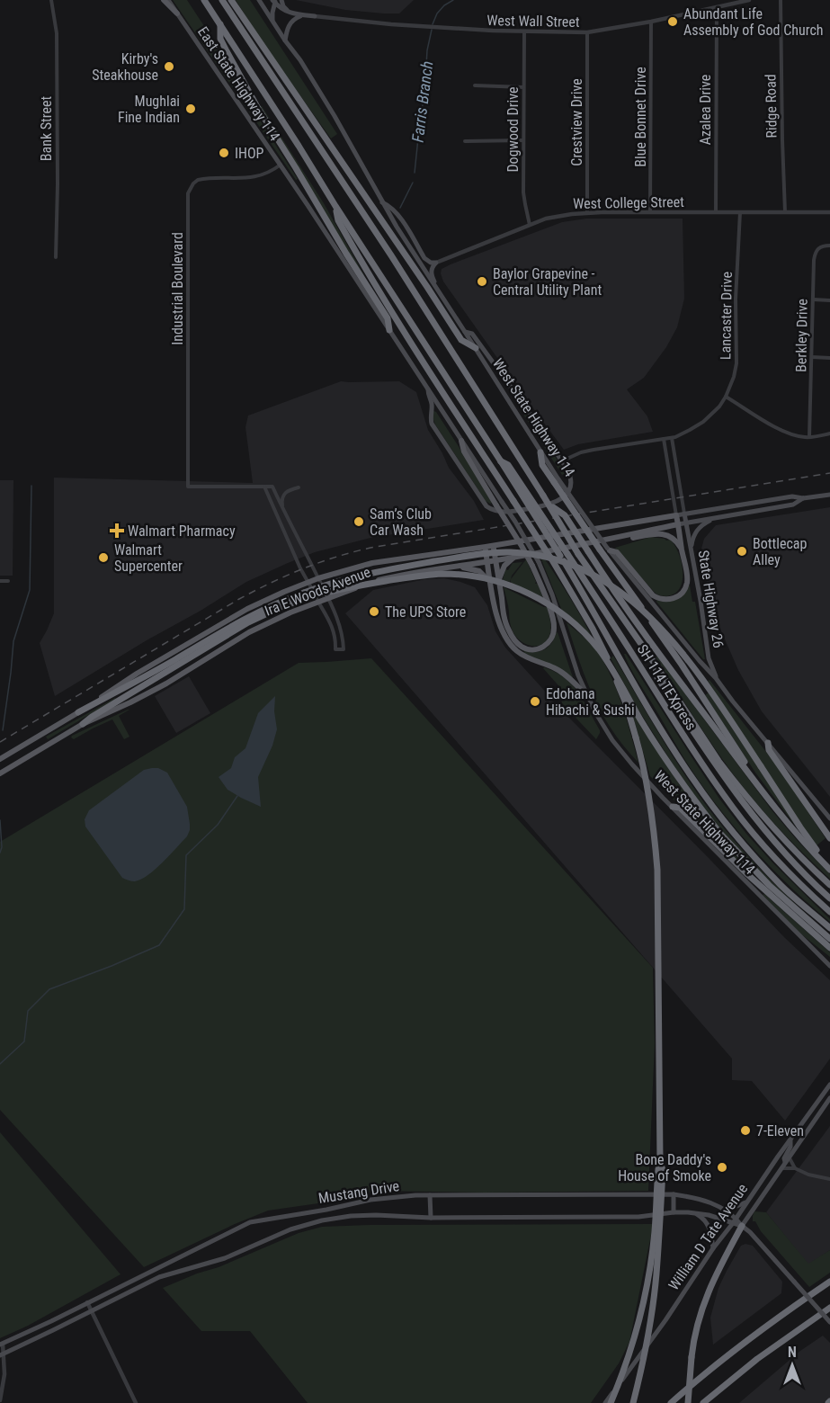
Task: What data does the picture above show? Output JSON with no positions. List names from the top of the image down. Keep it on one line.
{"streets":{"highway":["SH 114 TEXpress"],"main road":["East State Highway 114","West State Highway 114","Ira E Woods Avenue","State Highway 26","Mustang Drive","William D Tate Avenue"],"street":["West Wall Street","Ridge Road","Azalea Drive","Blue Bonnet Drive","Crestview Drive","Bank Street","Dogwood Drive","West College Street","Industrial Boulevard","Lancaster Drive","Berkley Drive"]},"crossings":[["West Wall Street","Azalea Drive"],["West Wall Street","Blue Bonnet Drive"],["West Wall Street","Crestview Drive"],["West Wall Street","Dogwood Drive"],["East State Highway 114","Industrial Boulevard"],["Ridge Road","West College Street"],["Azalea Drive","West College Street"],["Blue Bonnet Drive","West College Street"],["Crestview Drive","West College Street"],["Dogwood Drive","West College Street"],["West College Street","Lancaster Drive"],["West State Highway 114","State Highway 26"],["Mustang Drive","William D Tate Avenue"]],"water":["Farris Branch"],"places":{"other":["Abundant Life Assembly of God Church","Kirby's Steakhouse","Mughlai Fine Indian","IHOP","Baylor Grapevine - Central Utility Plant","Sam’s Club Car Wash","Bottlecap Alley","Walmart Supercenter","The UPS Store","Edohana Hibachi & Sushi","7-Eleven","Bone Daddy's House of Smoke"],"health":["Walmart Pharmacy"]},"north":"top"}
